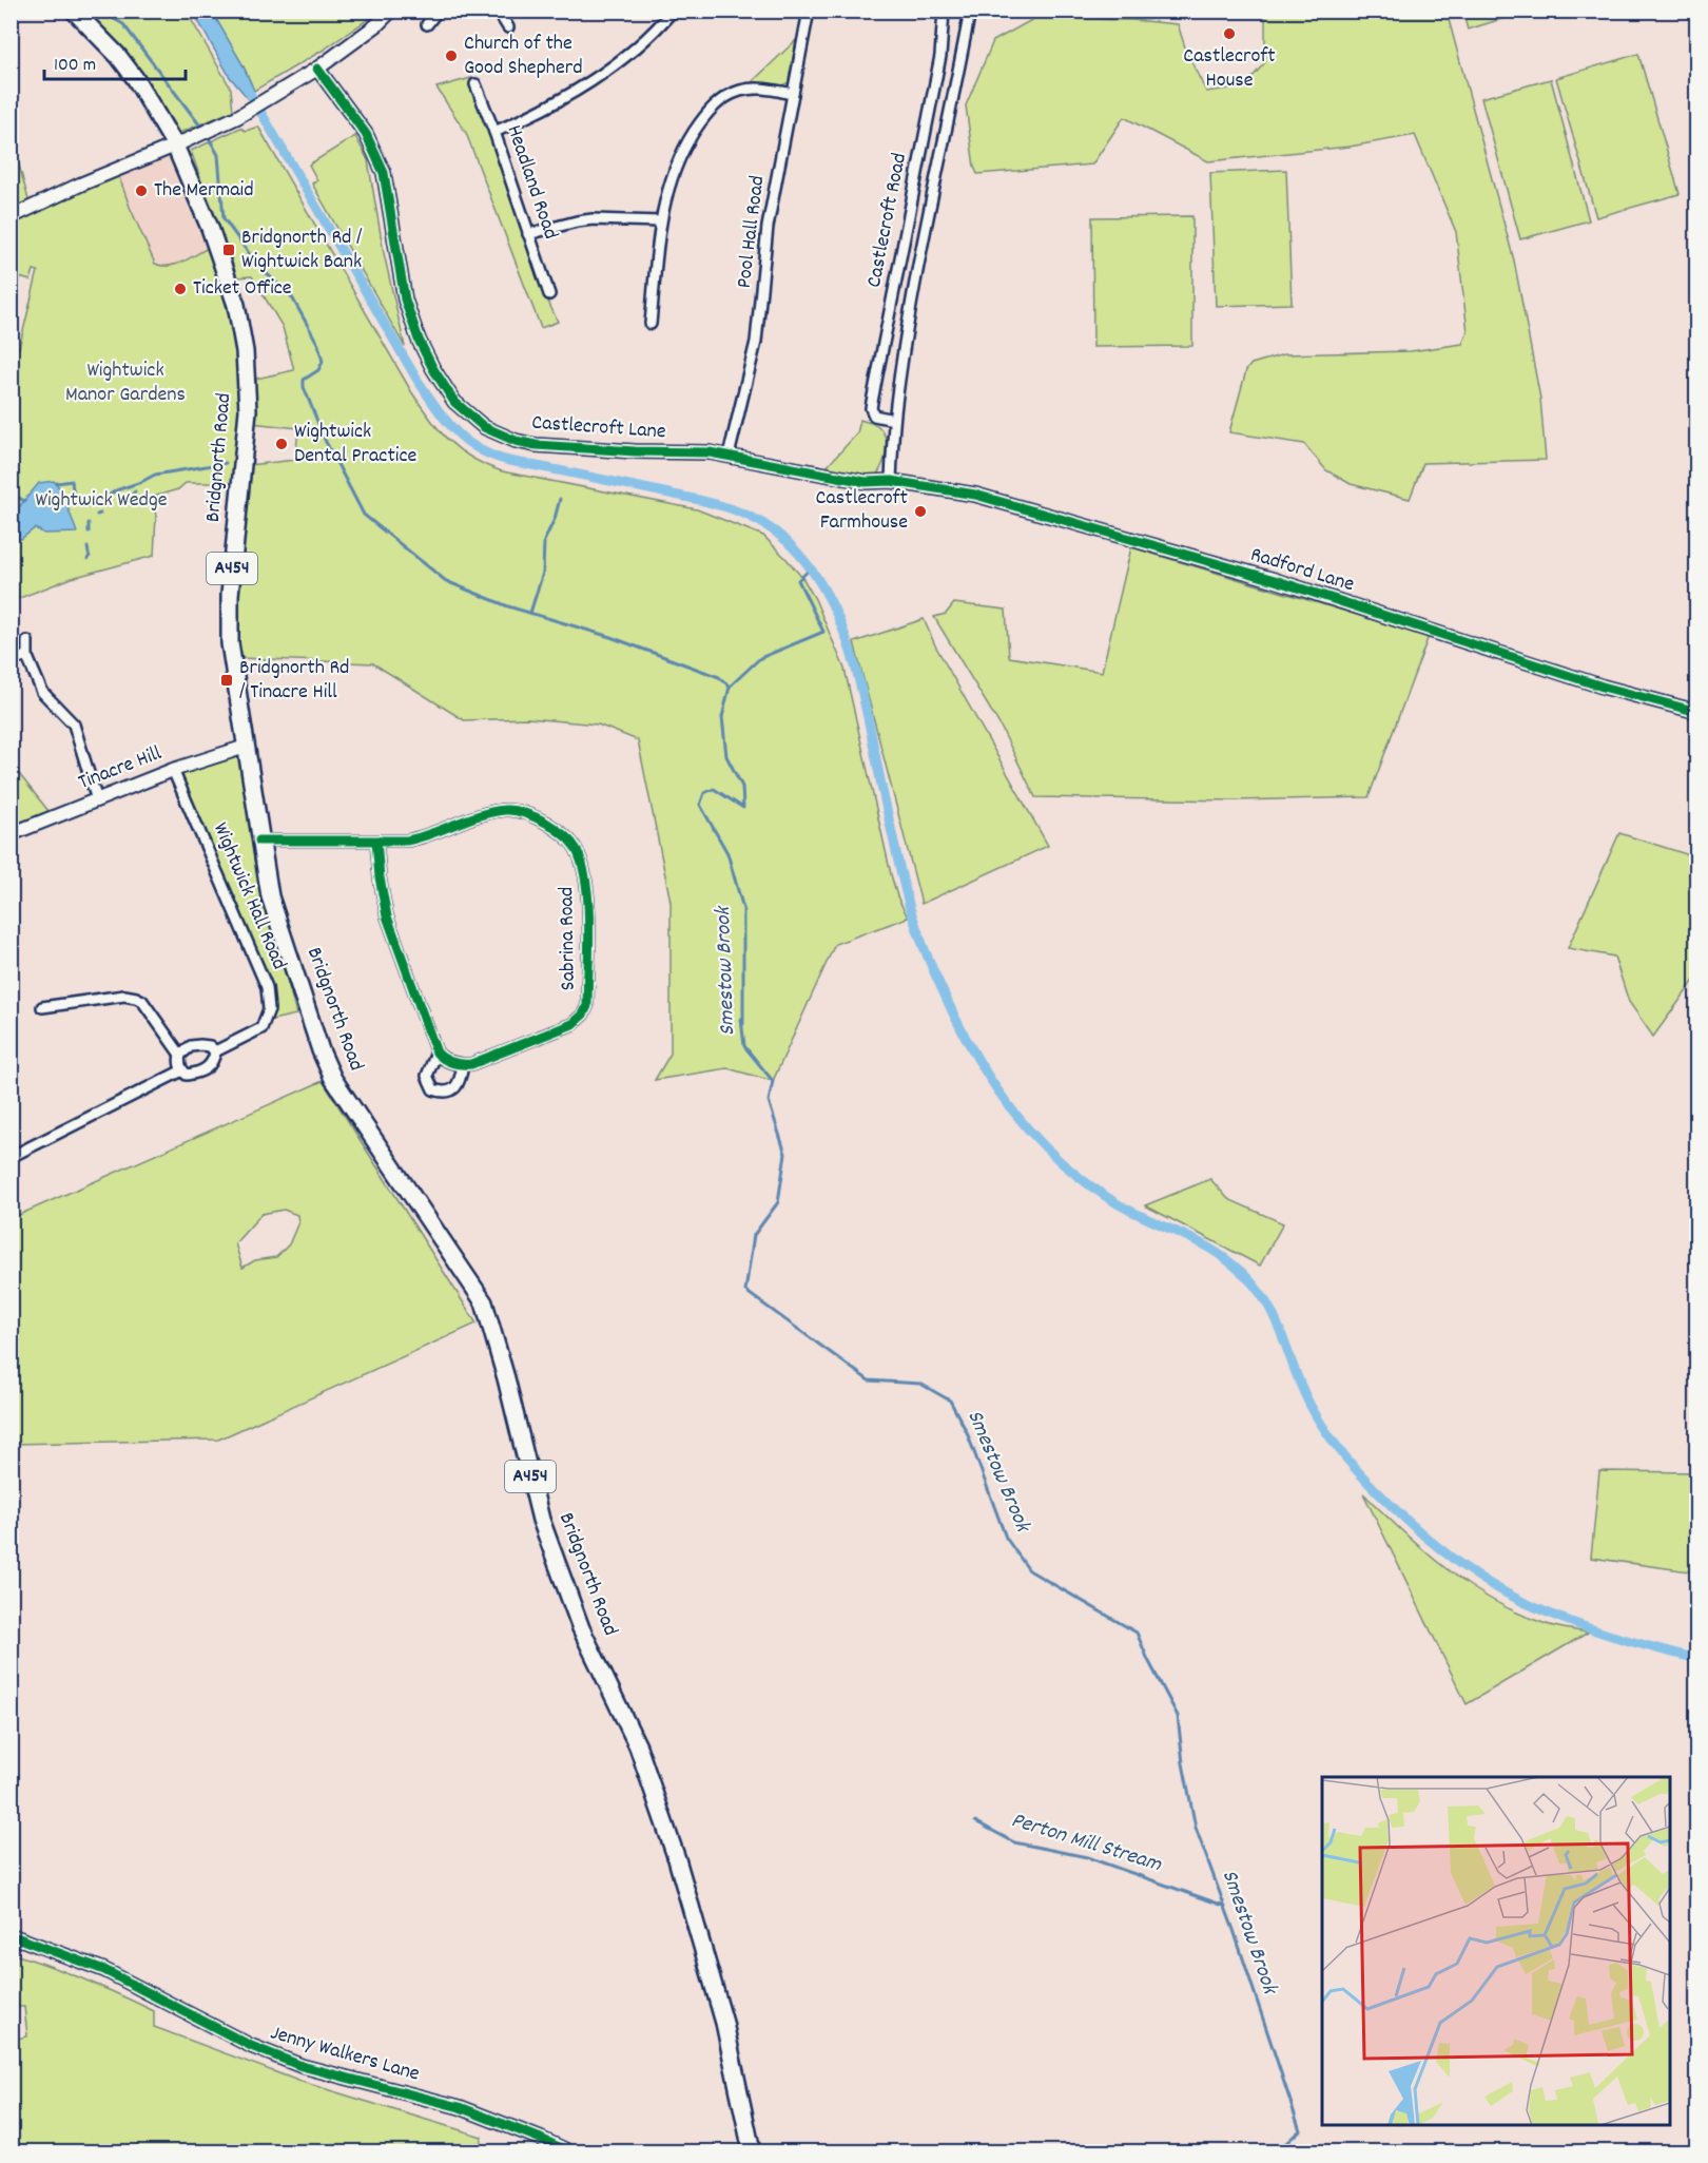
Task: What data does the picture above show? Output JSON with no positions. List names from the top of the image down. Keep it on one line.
{"streets":{"highway":["Bridgnorth Road","A454"],"street":["Headland Road","Castlecroft Road","Pool Hall Road","Castlecroft Lane","Radford Lane","Tinacre Hill","Wightwick Hall Road","Sabrina Road","Jenny Walkers Lane"]},"crossings":[["Castlecroft Road","Castlecroft Lane"],["Castlecroft Road","Radford Lane"],["Pool Hall Road","Castlecroft Lane"],["Castlecroft Lane","Radford Lane"],["Bridgnorth Road","Tinacre Hill"],["Bridgnorth Road","Sabrina Road"],["Tinacre Hill","Wightwick Hall Road"]],"water":["Smestow Brook","Perton Mill Stream"],"parks":["Wightwick Manor Gardens","Wightwick Wedge"],"places":{"other":["Castlecroft House","Church of the Good Shepherd","The Mermaid","Ticket Office","Wightwick Dental Practice","Castlecroft Farmhouse"],"transit":["Bridgnorth Rd / Wightwick Bank","Bridgnorth Rd / Tinacre Hill"]},"scale_bar":"100 m"}
